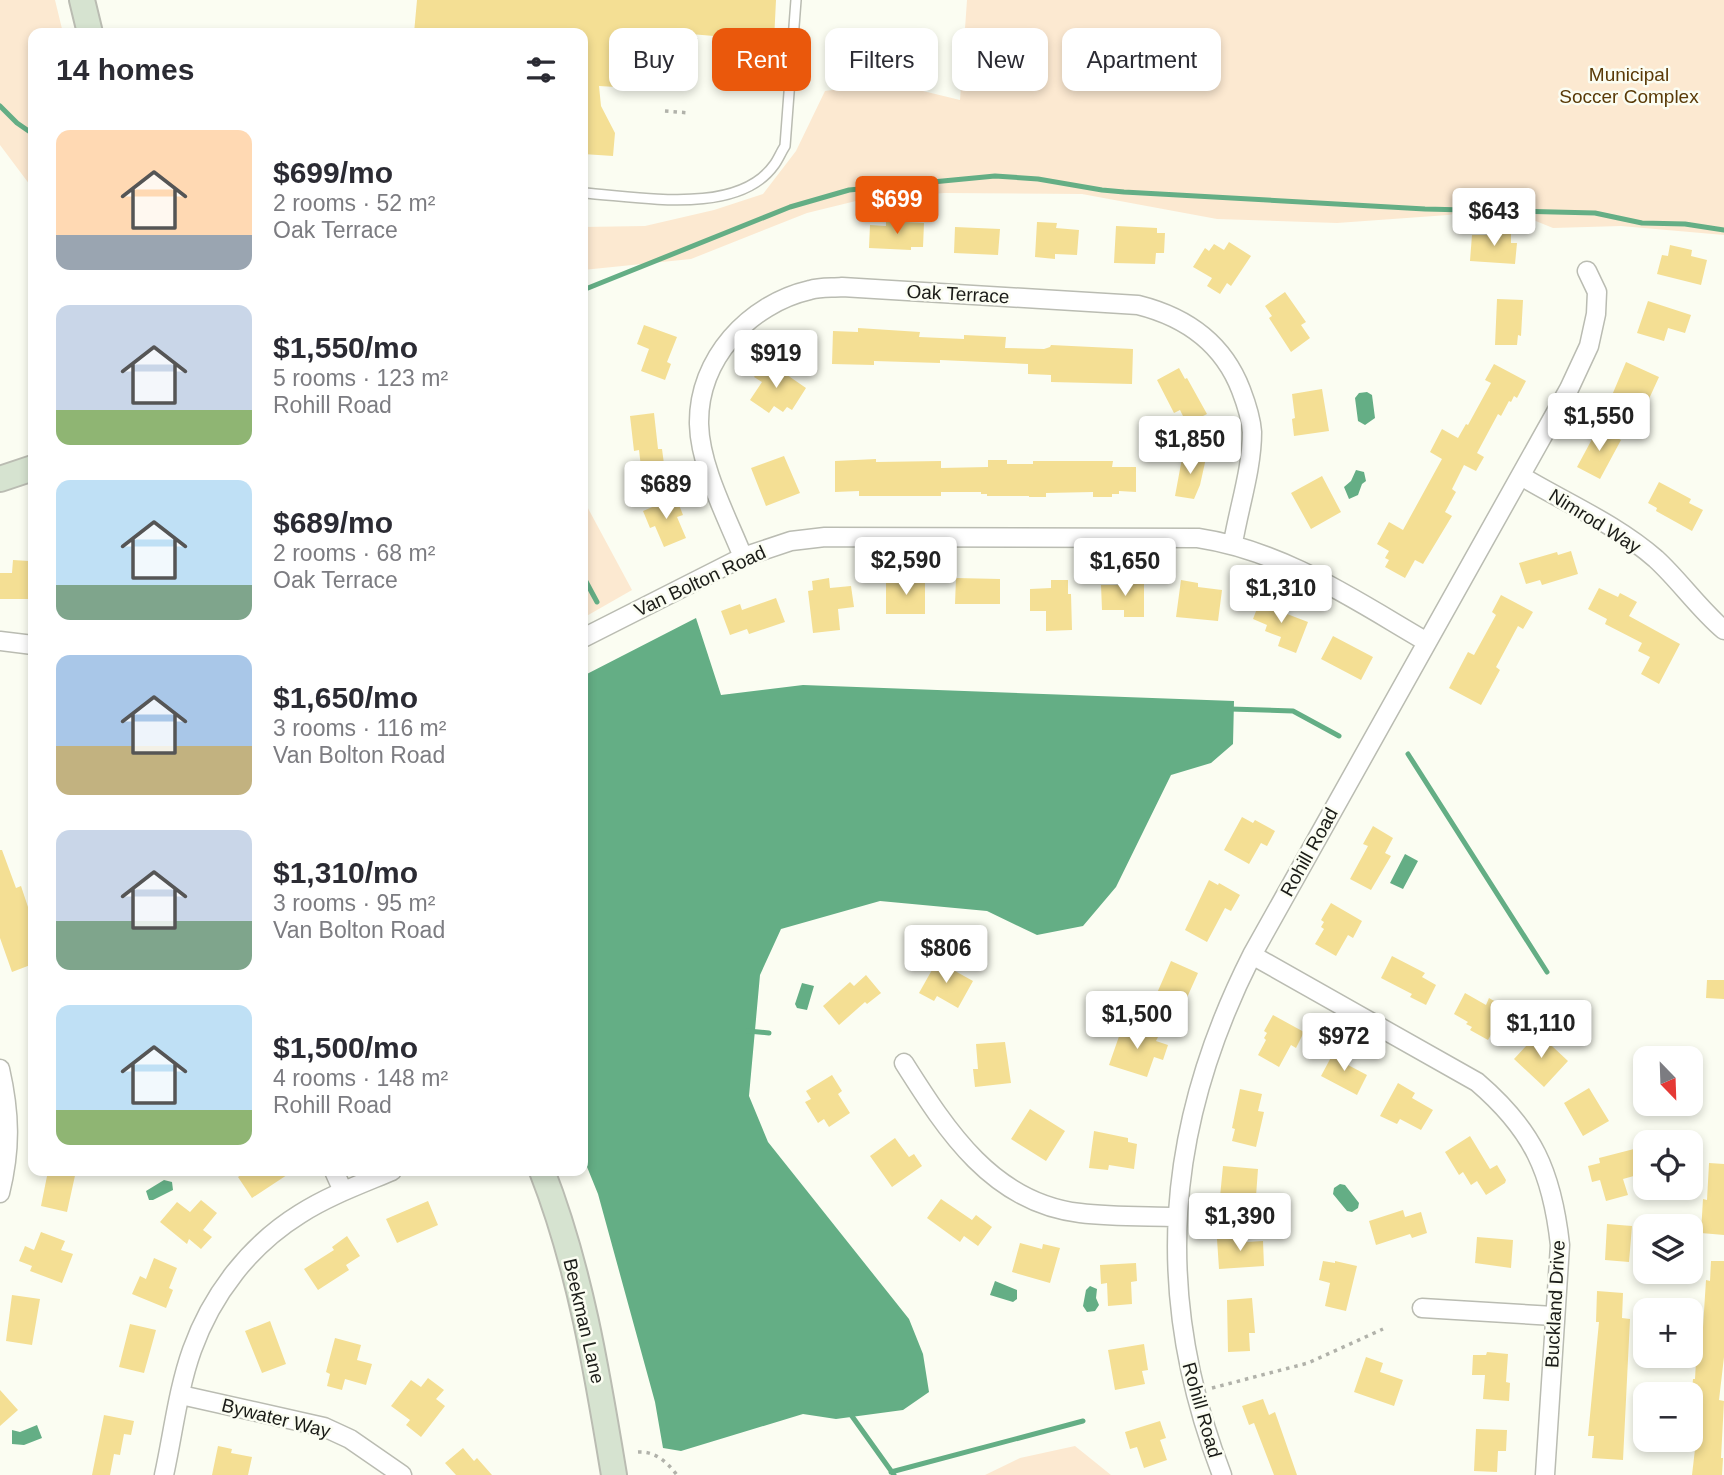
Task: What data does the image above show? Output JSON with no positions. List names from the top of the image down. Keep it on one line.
{"streets":{"street":["Oak Terrace","Nimrod Way","Van Bolton Road","Rohill Road","Buckland Drive","Beekman Lane","Bywater Way"]},"crossings":[["Oak Terrace","Van Bolton Road"],["Nimrod Way","Rohill Road"],["Van Bolton Road","Rohill Road"],["Rohill Road","Buckland Drive"]],"parks":["Municipal Soccer Complex"],"north":"bottom right","page":{"chip":["Buy","Rent","Filters","New","Apartment"],"heading":"14 homes","list":[{"name":"$699/mo","note":"2 rooms · 52 m² · Oak Terrace"},{"name":"$1,550/mo","note":"5 rooms · 123 m² · Rohill Road"},{"name":"$689/mo","note":"2 rooms · 68 m² · Oak Terrace"},{"name":"$1,650/mo","note":"3 rooms · 116 m² · Van Bolton Road"},{"name":"$1,310/mo","note":"3 rooms · 95 m² · Van Bolton Road"},{"name":"$1,500/mo","note":"4 rooms · 148 m² · Rohill Road"}],"price":["$699","$643","$919","$1,550","$1,850","$689","$2,590","$1,650","$1,310","$806","$1,500","$1,110","$972","$1,390"],"map_buttons":["+","−"]}}
